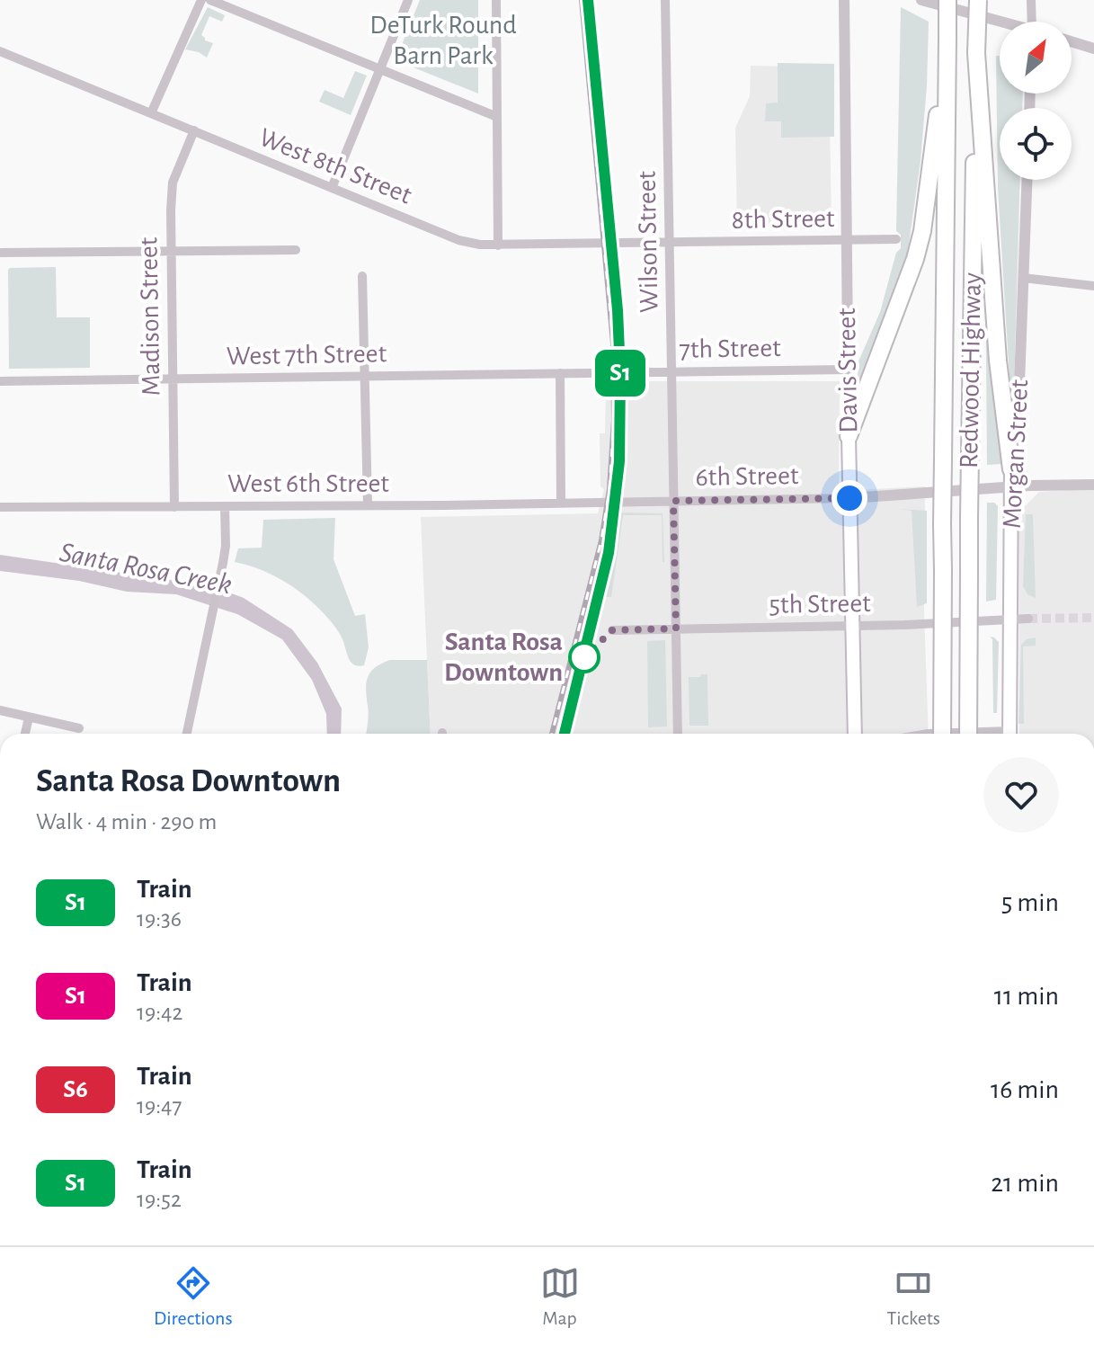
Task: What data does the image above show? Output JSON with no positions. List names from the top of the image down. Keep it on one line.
{"streets":{"highway":["Redwood Highway"],"main road":["Davis Street","Morgan Street"],"street":["West 8th Street","8th Street","Wilson Street","Madison Street","7th Street","West 7th Street","6th Street","West 6th Street","5th Street"]},"crossings":[["West 8th Street","8th Street"],["West 8th Street","Wilson Street"],["West 8th Street","Madison Street"],["8th Street","Wilson Street"],["8th Street","Davis Street"],["Wilson Street","7th Street"],["Wilson Street","6th Street"],["Wilson Street","5th Street"],["Madison Street","West 7th Street"],["Madison Street","West 6th Street"],["7th Street","West 7th Street"],["7th Street","Davis Street"],["Davis Street","6th Street"],["Davis Street","5th Street"],["Morgan Street","6th Street"],["Morgan Street","5th Street"],["6th Street","West 6th Street"]],"water":["Santa Rosa Creek"],"parks":["DeTurk Round Barn Park"],"places":["Santa Rosa Downtown"],"north":"top right","page":{"on_map":"S1","heading":["Santa Rosa Downtown","Walk · 4 min · 290 m"],"list":[{"mark":"S1","name":"Train","note":"19:36","value":"5 min"},{"mark":"S1","name":"Train","note":"19:42","value":"11 min"},{"mark":"S6","name":"Train","note":"19:47","value":"16 min"},{"mark":"S1","name":"Train","note":"19:52","value":"21 min"}],"tabs":["Directions","Map","Tickets"]}}
